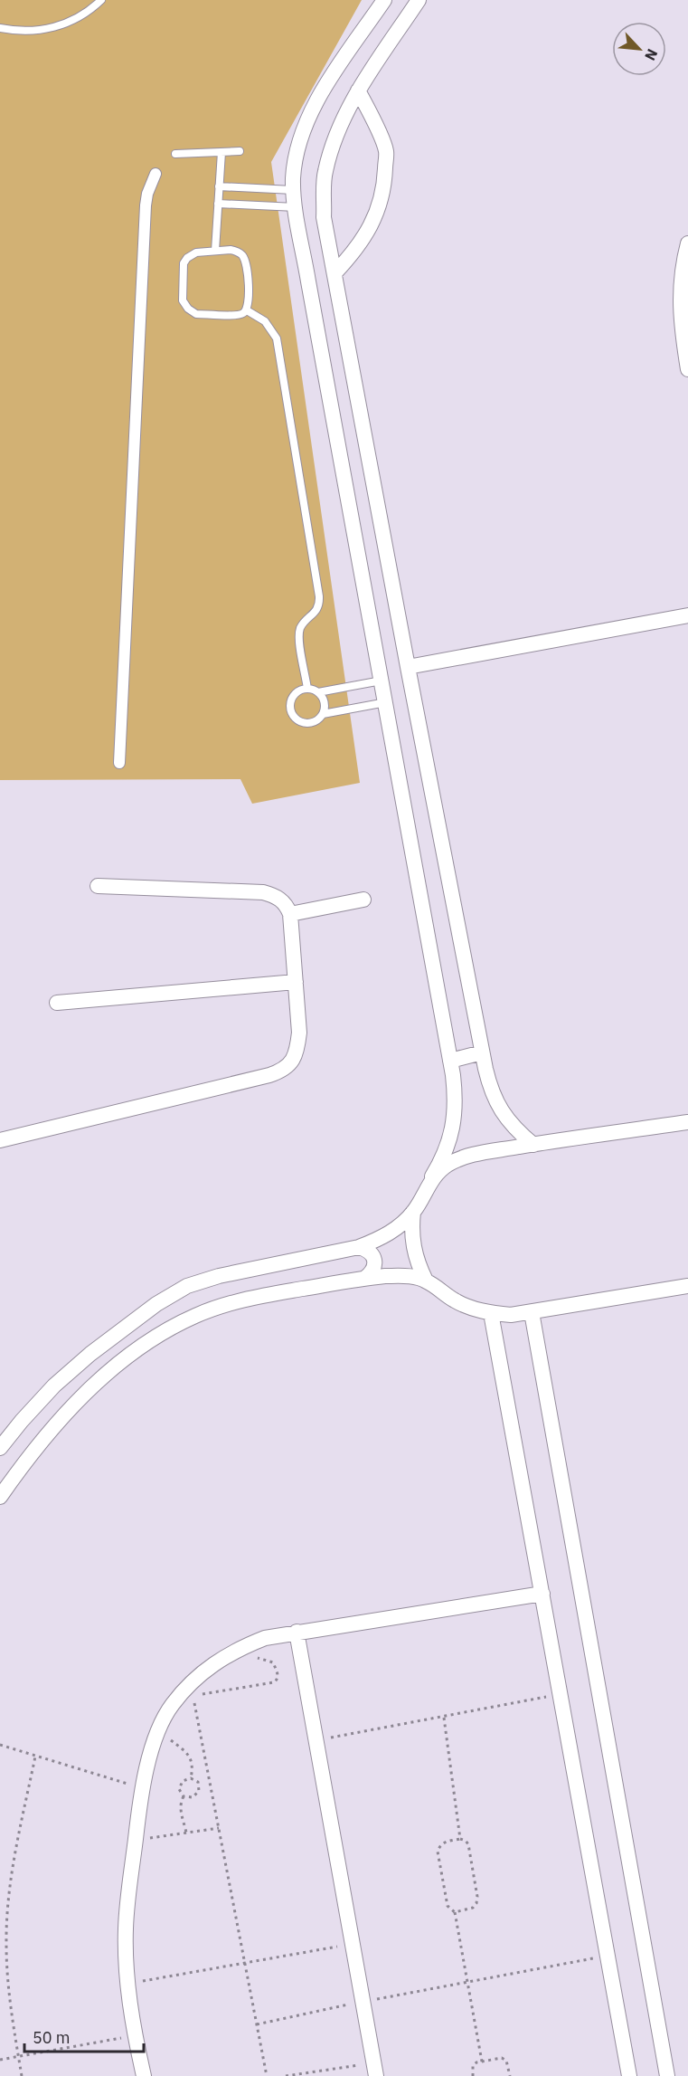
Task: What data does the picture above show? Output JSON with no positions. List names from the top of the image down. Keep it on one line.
{"scale_bar":"50 m","north":"bottom right"}
